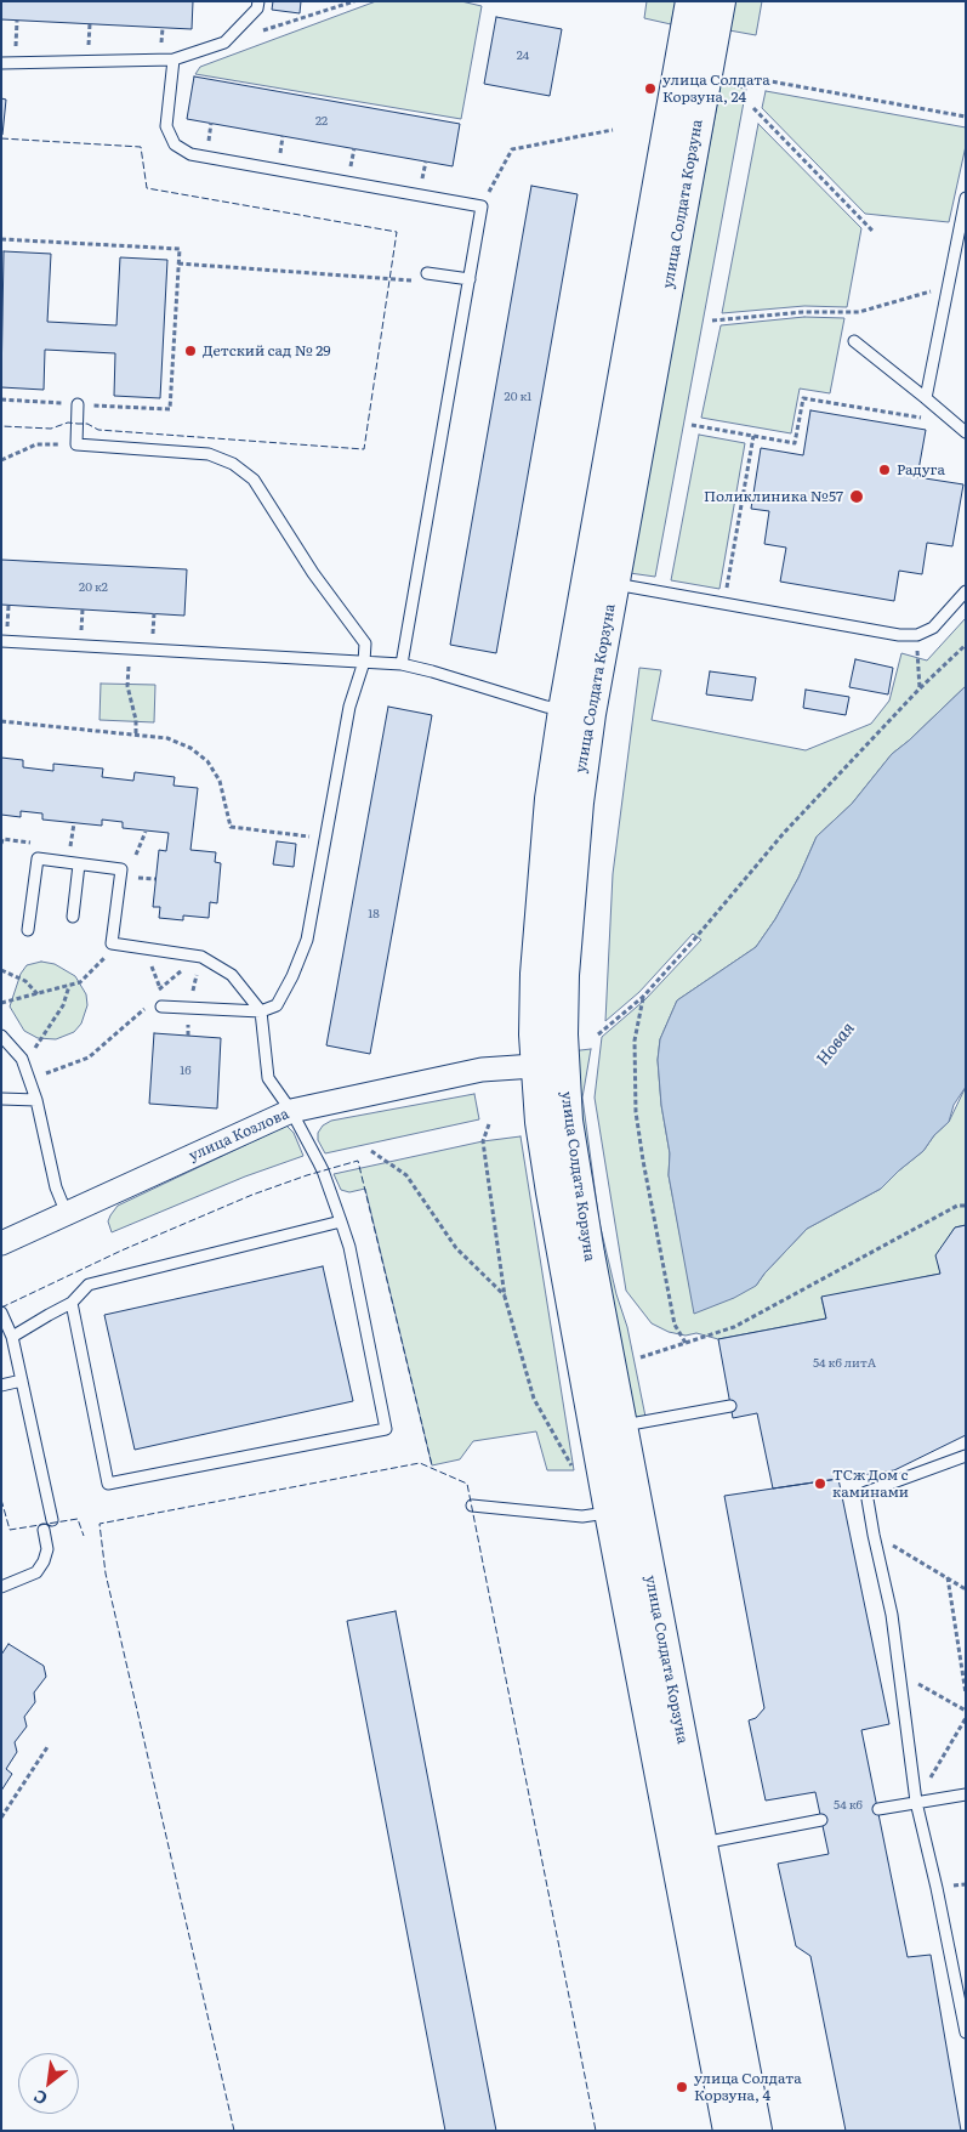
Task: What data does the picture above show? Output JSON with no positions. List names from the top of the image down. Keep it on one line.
{"streets":{"street":["улица Солдата Корзуна","улица Козлова"]},"crossings":[["улица Солдата Корзуна","улица Козлова"]],"water":["Новая"],"places":["улица Солдата Корзуна, 24","Детский сад № 29","Радуга","Поликлиника №57","ТСж Дом с каминами","улица Солдата Корзуна, 4"],"house_numbers":["24","22","20 к1","20 к2","18","16","54 к6 литА","54 к6"],"north":"bottom left"}
